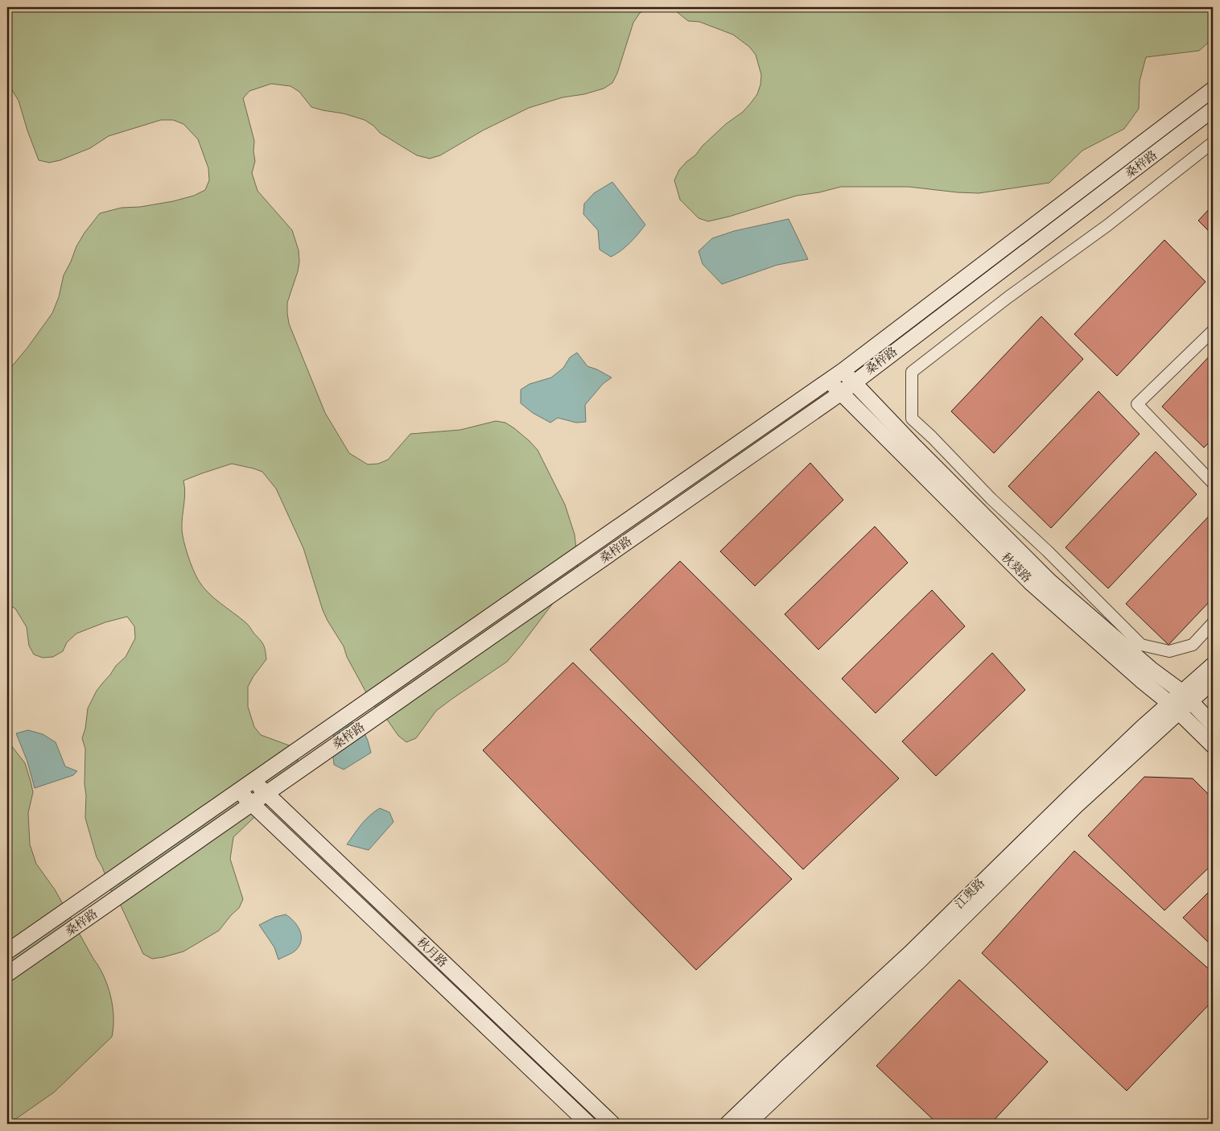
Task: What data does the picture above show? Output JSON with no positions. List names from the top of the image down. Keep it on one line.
{"streets":{"street":["桑梓路","秋葵路","江奥路","秋月路"]},"crossings":[["桑梓路","秋葵路"],["桑梓路","秋月路"],["秋葵路","江奥路"]]}
